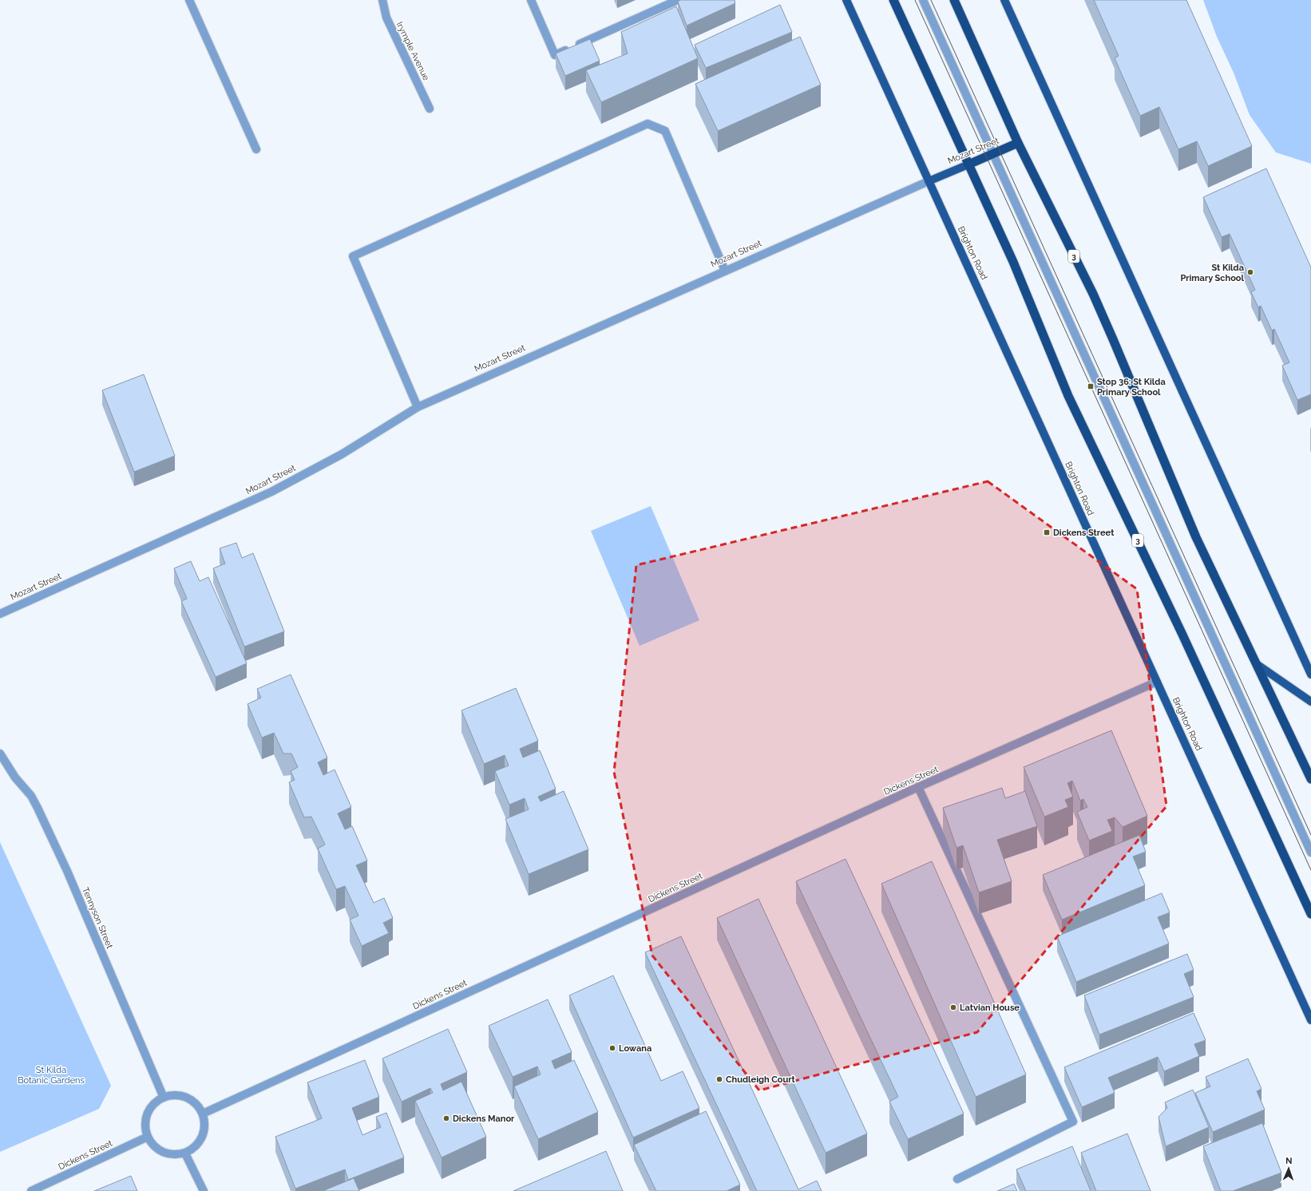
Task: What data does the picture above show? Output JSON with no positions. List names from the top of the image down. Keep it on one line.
{"streets":{"highway":["Mozart Street","3"],"main road":["Brighton Road"],"street":["Irymple Avenue","Dickens Street","Tennyson Street"]},"crossings":[["Mozart Street","Brighton Road"],["Mozart Street","3"],["Brighton Road","Dickens Street"],["Dickens Street","Tennyson Street"]],"parks":["St Kilda Botanic Gardens"],"places":{"other":["St Kilda Primary School","Latvian House","Lowana","Chudleigh Court","Dickens Manor"],"transit":["Stop 36: St Kilda Primary School","Dickens Street"]},"north":"top"}
